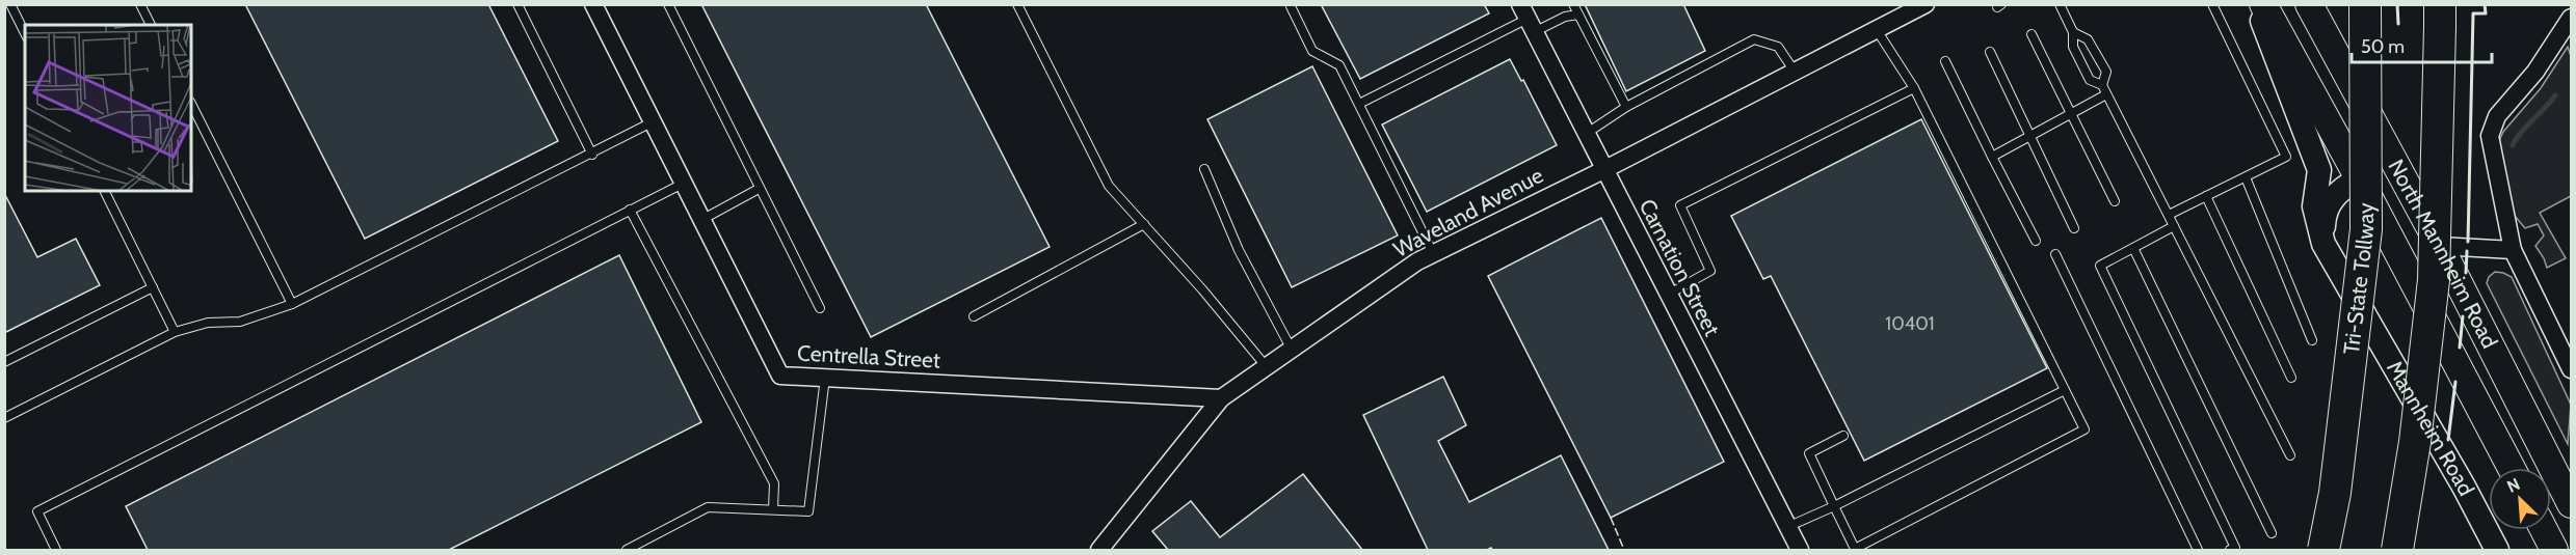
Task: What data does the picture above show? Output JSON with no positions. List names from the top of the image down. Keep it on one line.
{"streets":{"highway":["Tri-State Tollway"],"main road":["North Mannheim Road"],"street":["Waveland Avenue","Carnation Street","Centrella Street","Mannheim Road"]},"crossings":[["Waveland Avenue","Carnation Street"],["Waveland Avenue","Centrella Street"]],"house_numbers":["10401"],"scale_bar":"50 m","north":"top left"}
